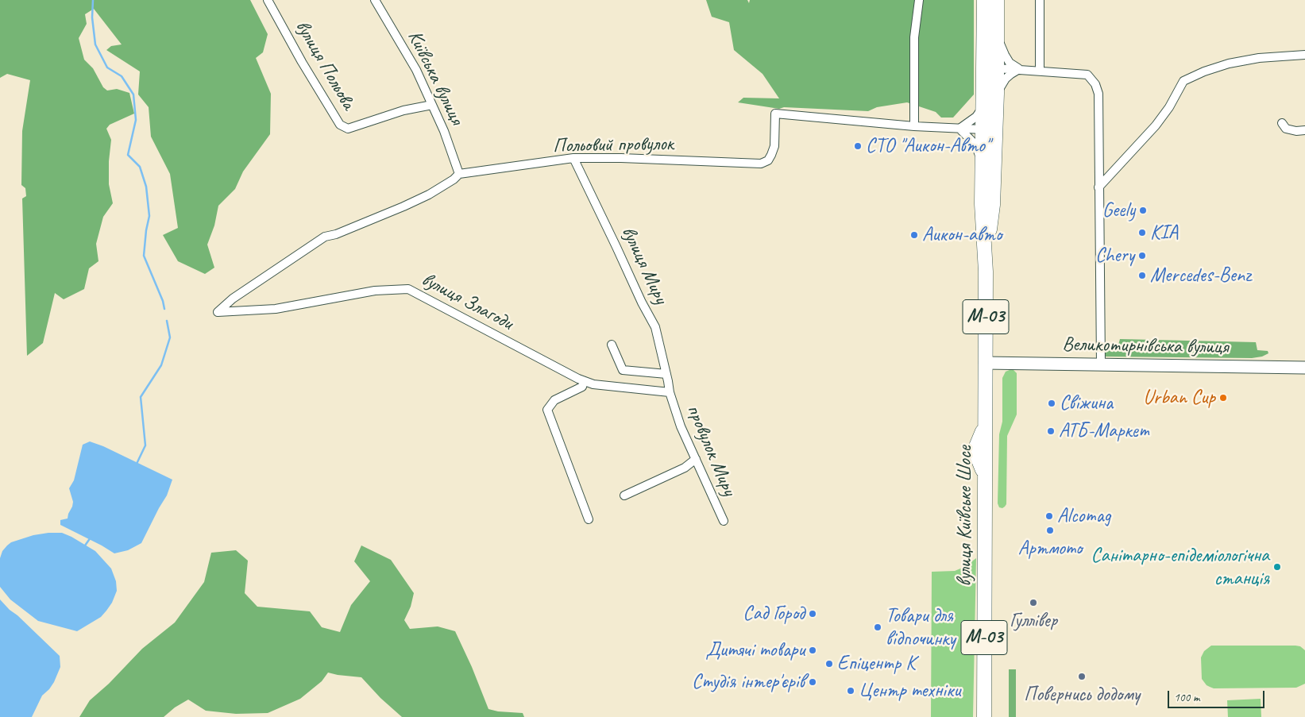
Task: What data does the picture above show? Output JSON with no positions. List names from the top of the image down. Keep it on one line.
{"streets":{"highway":["М-03","вулиця Київське Шосе"],"main road":["Великотирнівська вулиця"],"street":["вулиця Польова","Київська вулиця","Польовий провулок","вулиця Миру","вулиця Злагоди","провулок Миру"]},"crossings":[["вулиця Польова","Київська вулиця"],["Київська вулиця","Польовий провулок"],["Польовий провулок","вулиця Миру"],["Польовий провулок","вулиця Злагоди"],["Польовий провулок","М-03"],["вулиця Миру","вулиця Злагоди"],["вулиця Миру","провулок Миру"],["вулиця Злагоди","провулок Миру"],["М-03","Великотирнівська вулиця"],["М-03","вулиця Київське Шосе"],["Великотирнівська вулиця","вулиця Київське Шосе"]],"places":["СТО \"Аикон-Авто\"","Geely","KIA","Аикон-авто","Chery","Mercedes-Benz","Urban Cup","Свіжина","АТБ-Маркет","Alcomag","Артмото","Санітарно-епідеміологічна станція","Гуллівер","Сад Город","Товари для відпочинку","Дитячі товари","Епіцентр К","Повернись додому","Студія інтер'єрів","Центр техніки"],"scale_bar":"100 m"}
